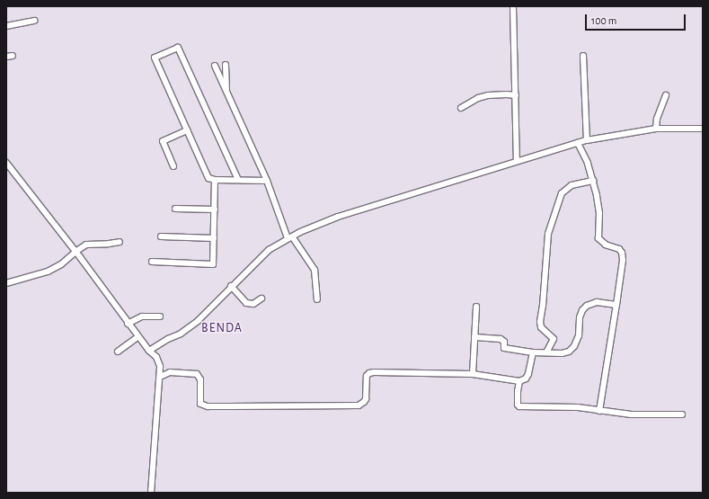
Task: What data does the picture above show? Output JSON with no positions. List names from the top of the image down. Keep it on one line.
{"districts":["BENDA"],"scale_bar":"100 m"}
